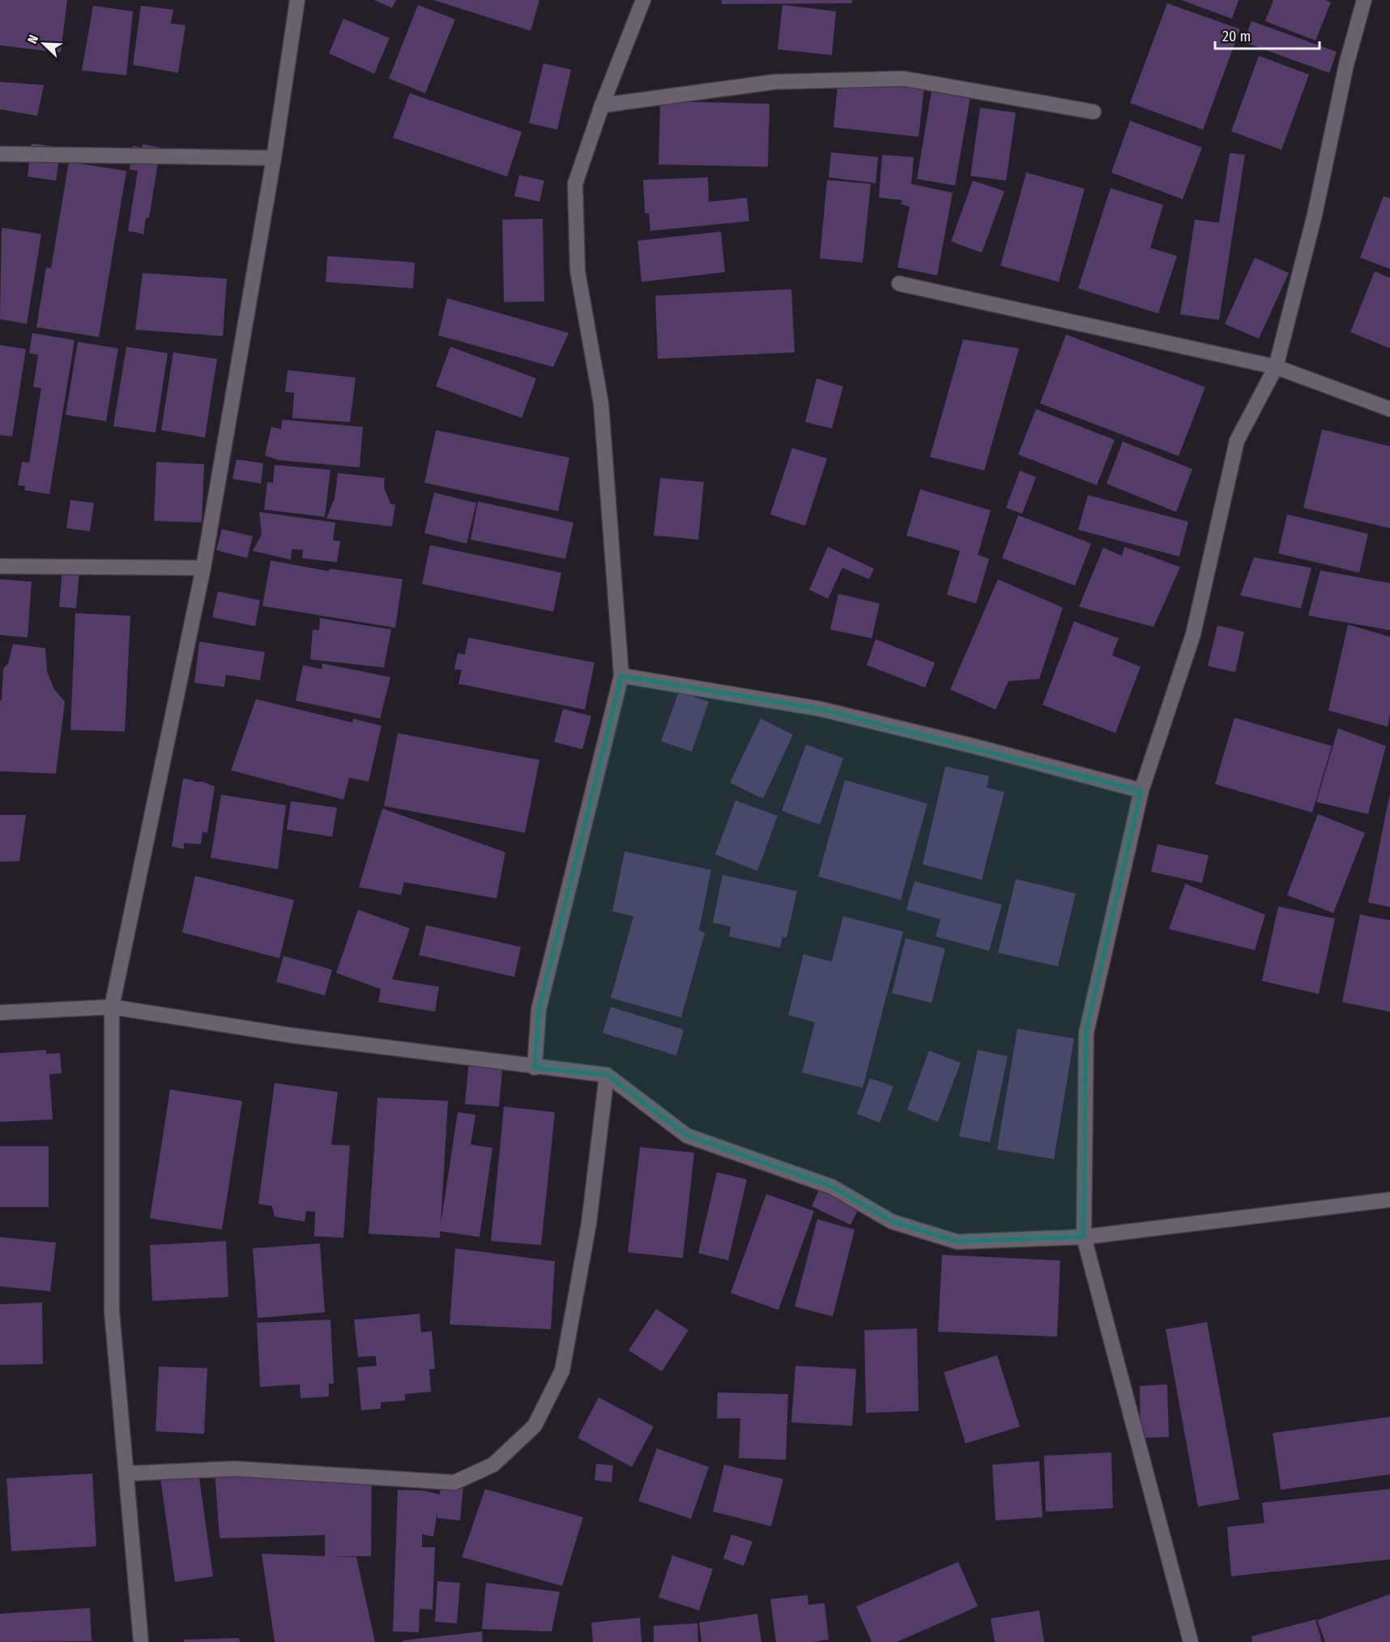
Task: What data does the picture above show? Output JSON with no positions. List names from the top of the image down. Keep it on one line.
{"scale_bar":"20 m","north":"top left"}
